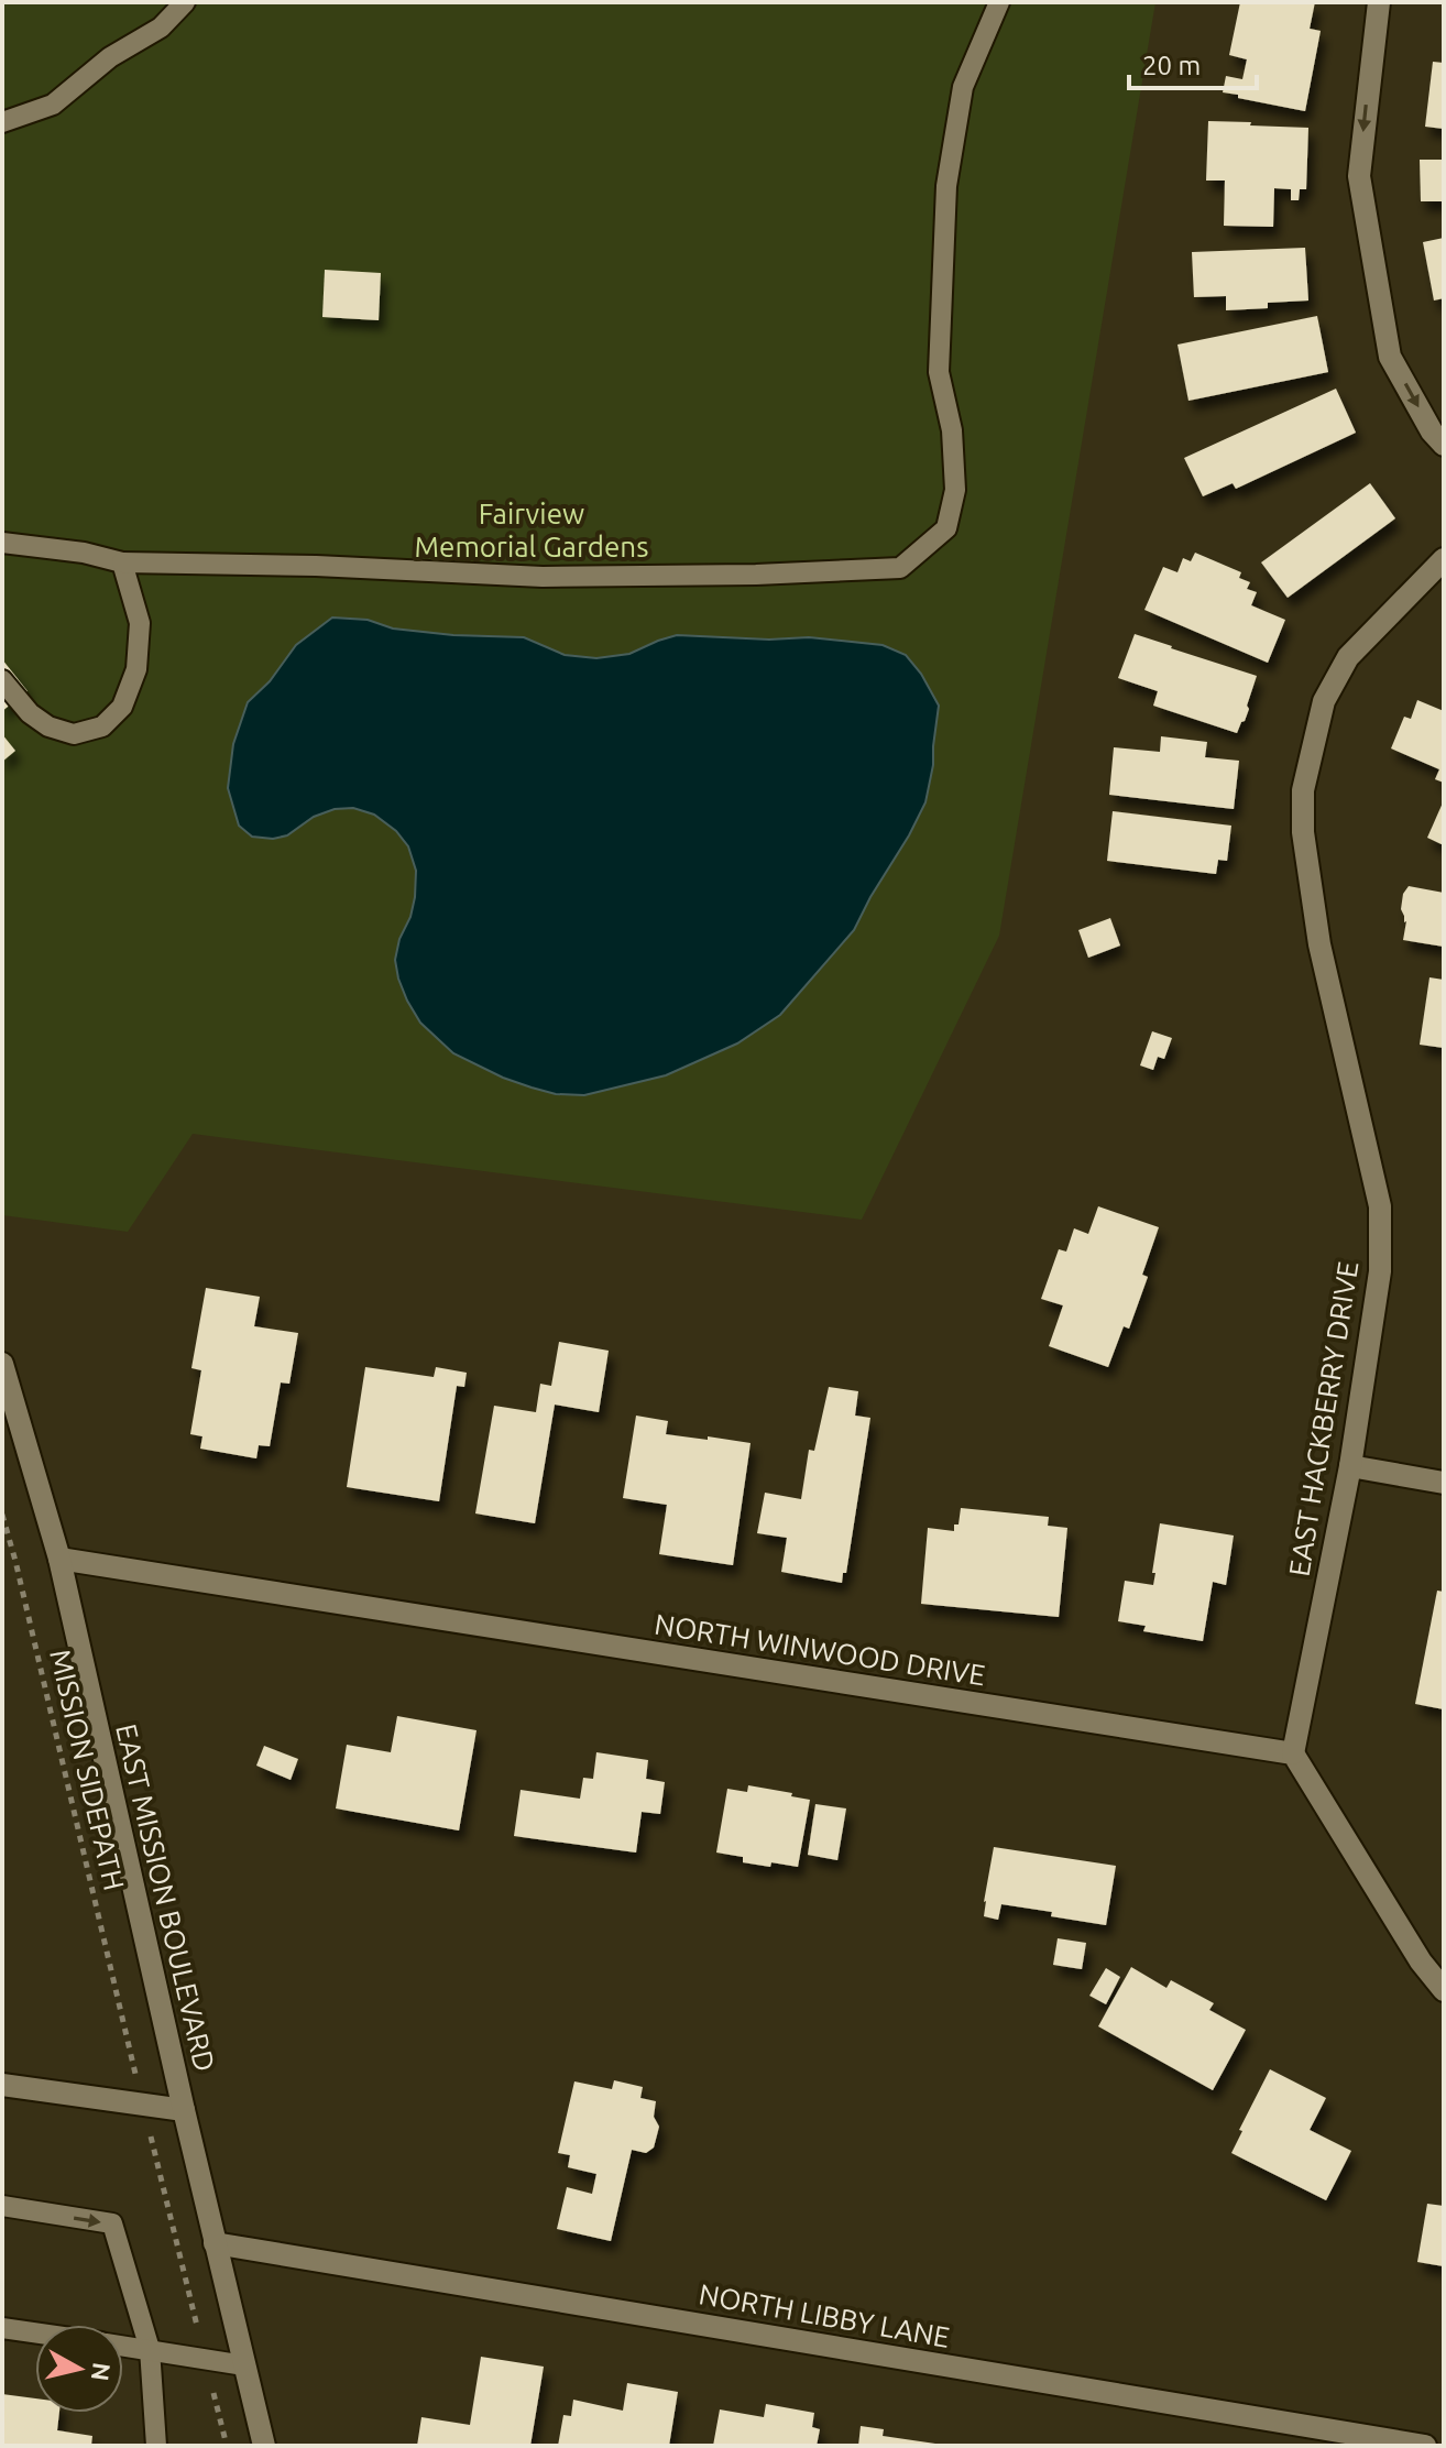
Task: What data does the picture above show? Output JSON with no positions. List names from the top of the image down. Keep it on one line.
{"streets":{"street":["EAST HACKBERRY DRIVE","NORTH WINWOOD DRIVE","EAST MISSION BOULEVARD","NORTH LIBBY LANE"],"path":["MISSION SIDEPATH"]},"crossings":[["EAST HACKBERRY DRIVE","NORTH WINWOOD DRIVE"],["NORTH WINWOOD DRIVE","EAST MISSION BOULEVARD"],["EAST MISSION BOULEVARD","NORTH LIBBY LANE"]],"parks":["Fairview Memorial Gardens"],"scale_bar":"20 m","north":"right"}
